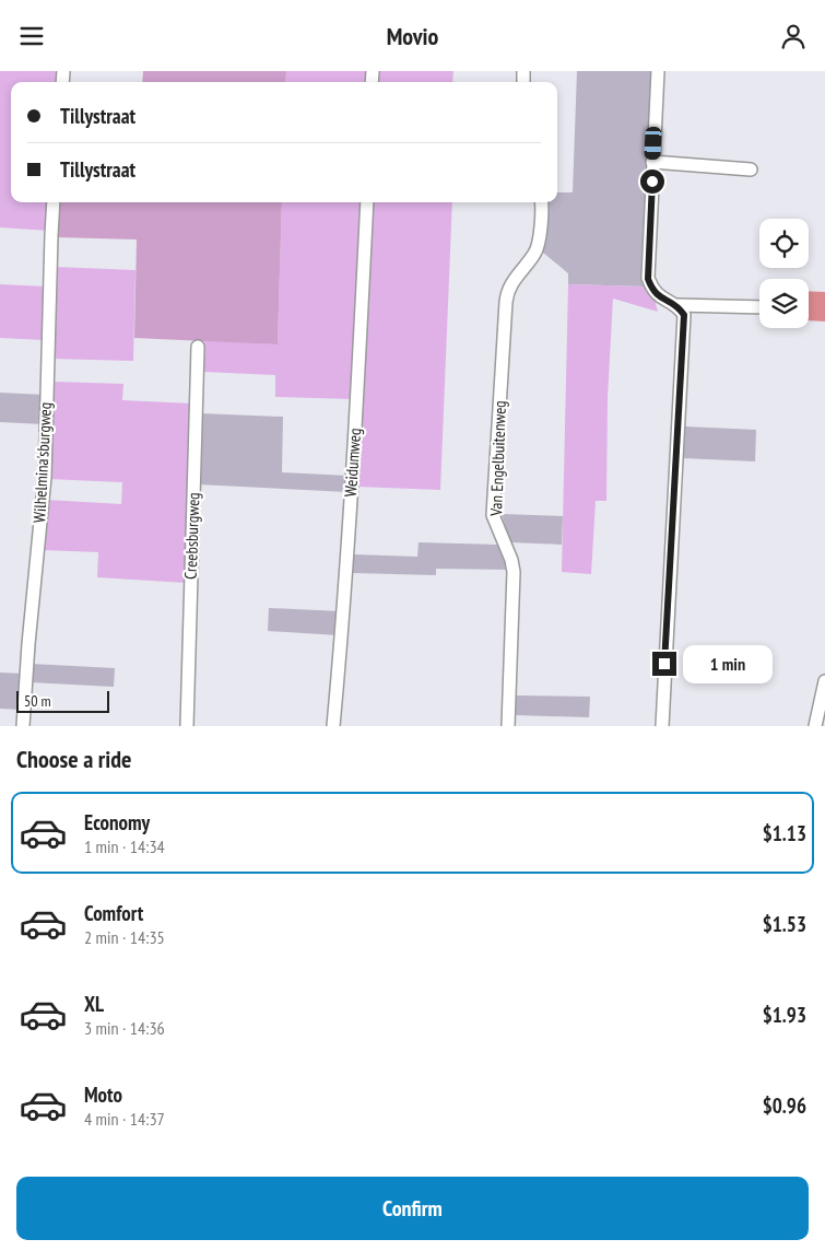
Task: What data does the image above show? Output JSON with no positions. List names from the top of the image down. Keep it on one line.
{"streets":{"street":["Van Engelbuitenweg","Wilhelmina'sburgweg","Weidumweg","Creebsburgweg"]},"scale_bar":"50 m","page":{"header":"Movio","banner":["Tillystraat","Tillystraat"],"bubble":"1 min","scale":"50 m","heading":"Choose a ride","list":[{"name":"Economy","note":"1 min · 14:34","value":"$1.13"},{"name":"Comfort","note":"2 min · 14:35","value":"$1.53"},{"name":"XL","note":"3 min · 14:36","value":"$1.93"},{"name":"Moto","note":"4 min · 14:37","value":"$0.96"}],"buttons":"Confirm"}}
